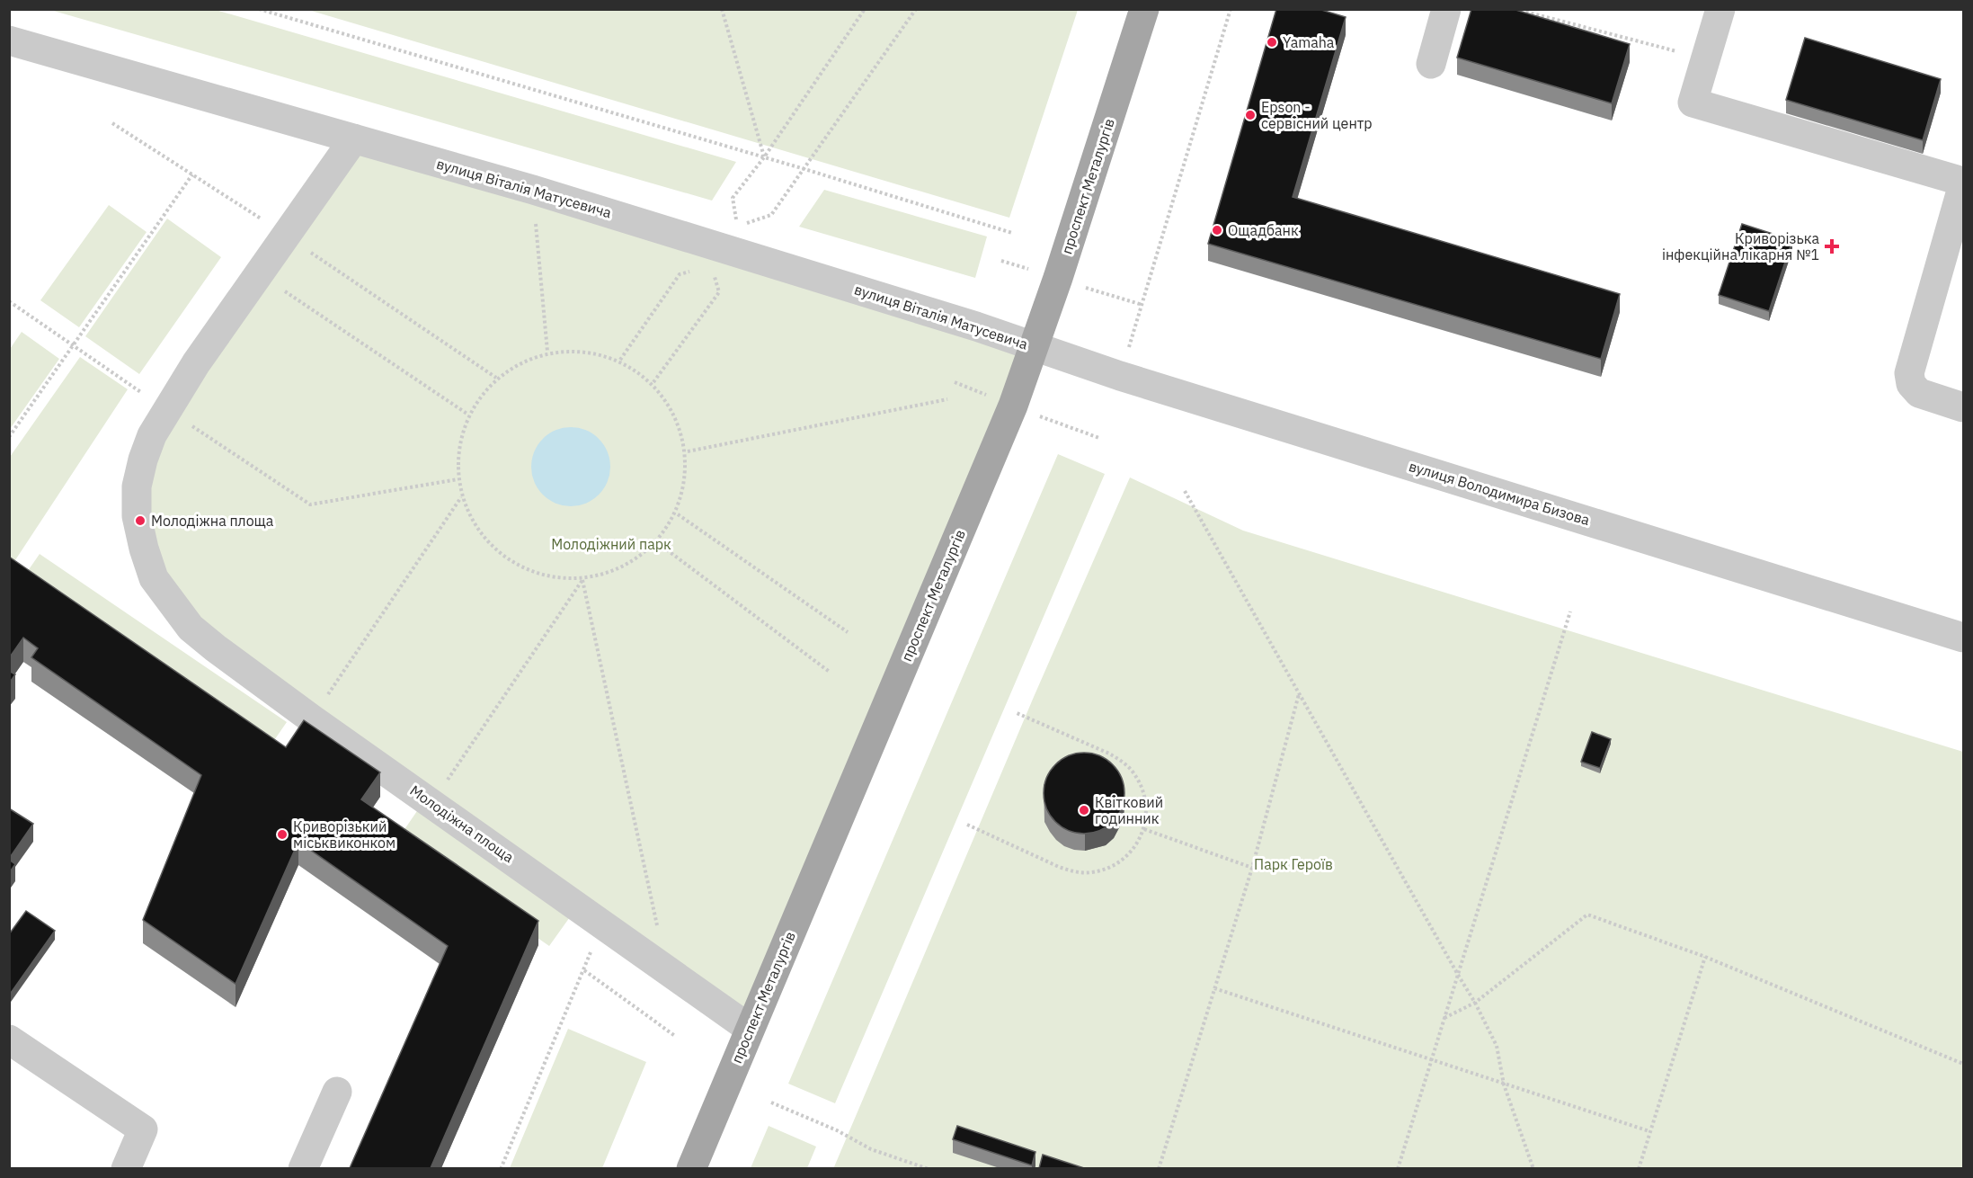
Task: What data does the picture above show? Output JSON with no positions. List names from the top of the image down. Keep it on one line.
{"streets":{"main road":["проспект Металургів"],"street":["вулиця Віталія Матусевича","вулиця Володимира Бизова","Молодіжна площа"]},"crossings":[["проспект Металургів","вулиця Віталія Матусевича"],["проспект Металургів","вулиця Володимира Бизова"],["проспект Металургів","Молодіжна площа"],["вулиця Віталія Матусевича","вулиця Володимира Бизова"],["вулиця Віталія Матусевича","Молодіжна площа"]],"parks":["Молодіжний парк","Парк Героїв"],"places":{"other":["Yamaha","Epson - сервісний центр","Ощадбанк","Молодіжна площа","Квітковий годинник","Криворізький міськвиконком"],"health":["Криворізька інфекційна лікарня №1"]}}
